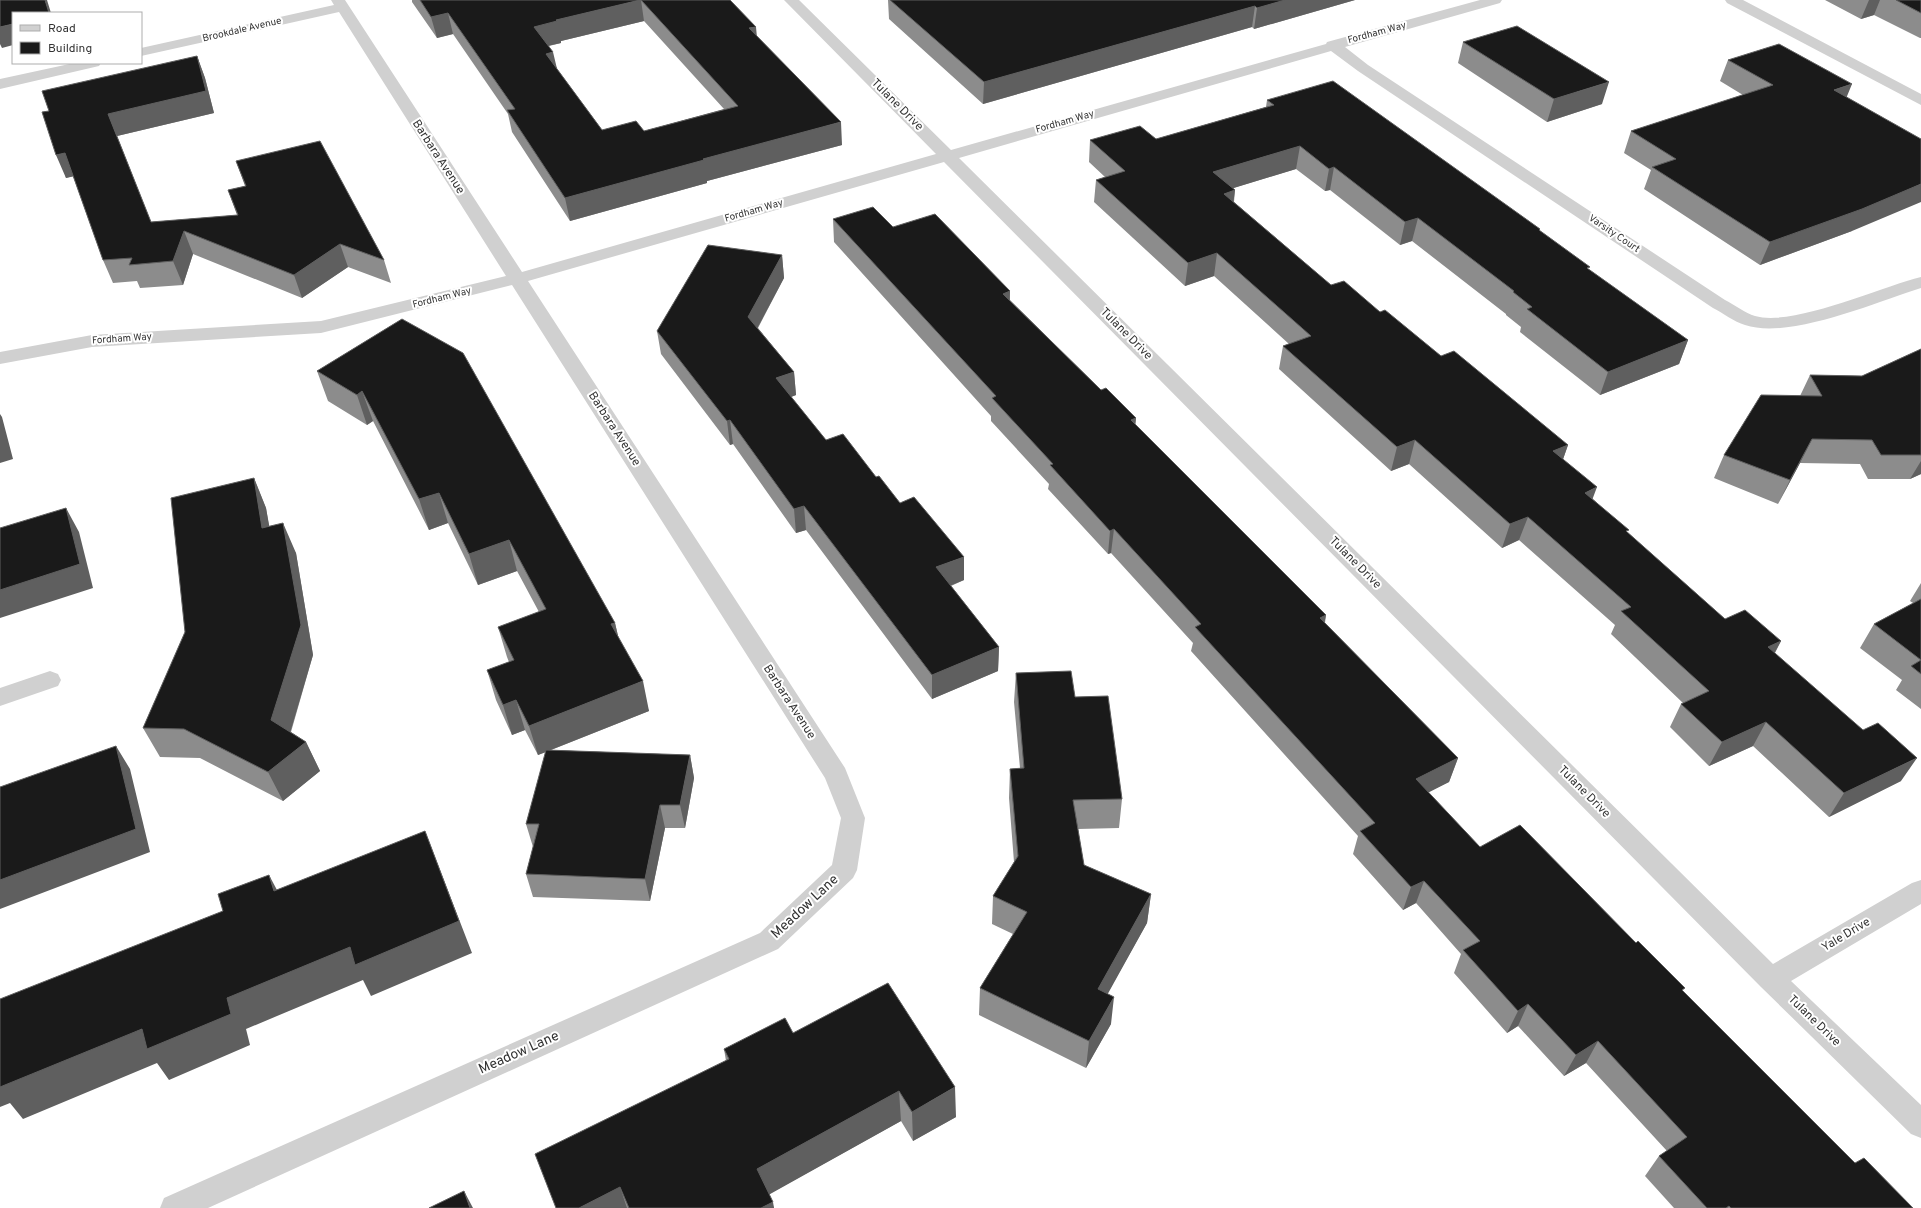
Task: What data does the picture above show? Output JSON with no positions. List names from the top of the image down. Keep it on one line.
{"streets":{"street":["Brookdale Avenue","Fordham Way","Tulane Drive","Barbara Avenue","Varsity Court","Meadow Lane","Yale Drive"]},"crossings":[["Brookdale Avenue","Barbara Avenue"],["Fordham Way","Tulane Drive"],["Fordham Way","Barbara Avenue"],["Fordham Way","Varsity Court"],["Tulane Drive","Yale Drive"],["Barbara Avenue","Meadow Lane"]],"legend":["Road","Building"]}
